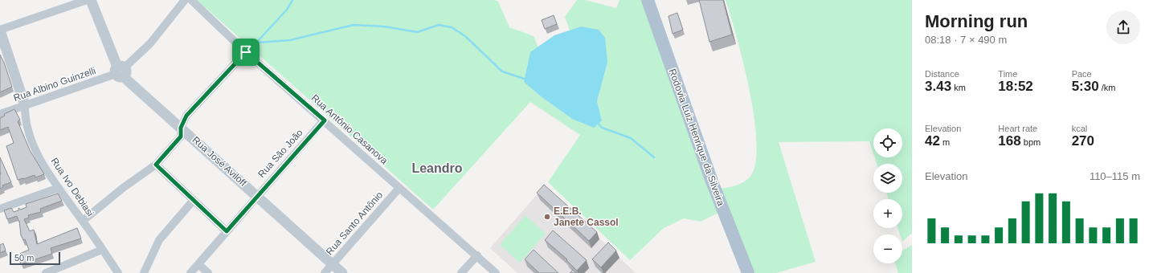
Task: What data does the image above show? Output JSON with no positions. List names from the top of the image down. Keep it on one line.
{"streets":{"main road":["Rodovia Luiz Henrique da Silveira"],"street":["Rua Albino Guinzelli","Rua Antônio Casanova","Rua São João","Rua José Aviloff","Rua Ivo Debiasi","Rua Santo Antônio"]},"crossings":[["Rua Albino Guinzelli","Rua José Aviloff"],["Rua Albino Guinzelli","Rua Ivo Debiasi"],["Rua Antônio Casanova","Rua São João"],["Rua Antônio Casanova","Rua Santo Antônio"],["Rua São João","Rua José Aviloff"],["Rua José Aviloff","Rua Santo Antônio"]],"districts":["Leandro"],"places":["E.E.B. Janete Cassol"],"scale_bar":"50 m","page":{"heading":["Morning run","08:18 · 7 × 490 m"],"stats":[["Distance","3.43 km"],["Time","18:52"],["Pace","5:30 /km"],["Elevation","42 m"],["Heart rate","168 bpm"],["kcal","270"]],"map_buttons":["+","−"],"chart":["Elevation","110–115 m"],"scale":"50 m"}}
